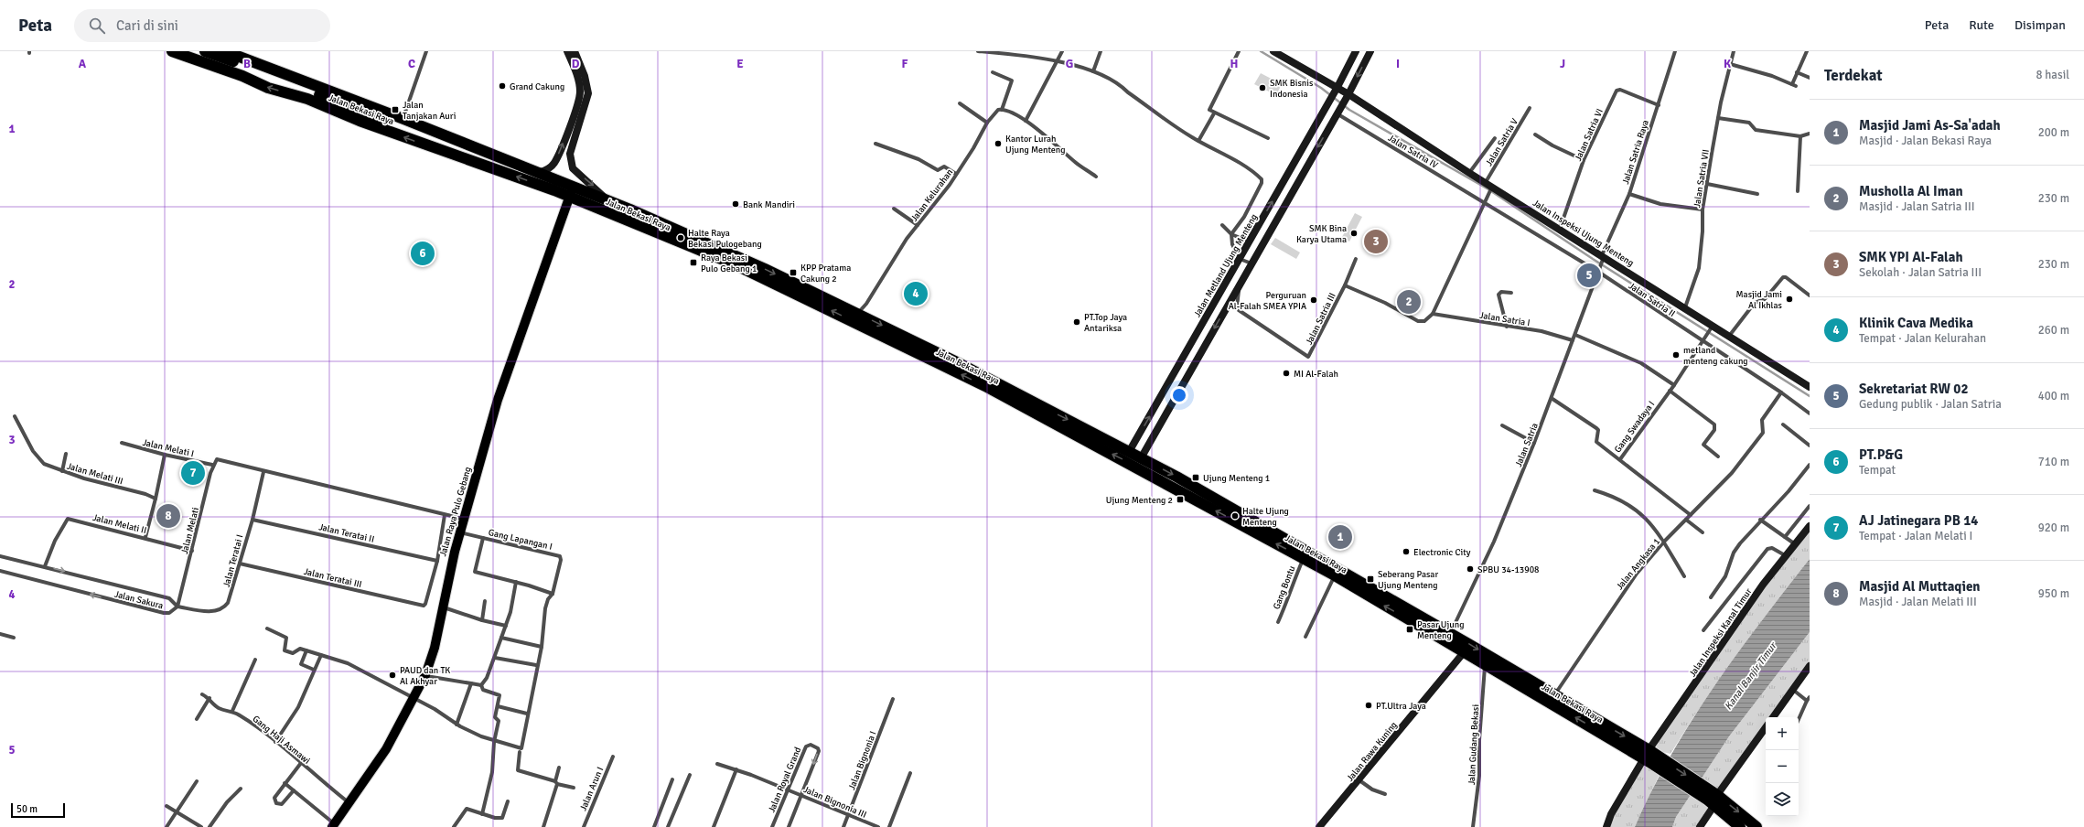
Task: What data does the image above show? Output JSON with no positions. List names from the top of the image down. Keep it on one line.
{"streets":{"highway":["Jalan Bekasi Raya"],"main road":["Jalan Raya Pulo Gebang"],"street":["Jalan Satria VI","Jalan Satria V","Jalan Satria IV","Jalan Satria Raya","Jalan Satria VII","Jalan Kelurahan","Jalan Inspeksi Ujung Menteng","Jalan Metland Ujung Menteng","Jalan Satria II","Jalan Satria III","Jalan Satria I","Gang Swadaya I","Jalan Satria","Jalan Melati I","Jalan Melati III","Jalan Melati II","Jalan Melati","Jalan Teratai II","Gang Lapangan I","Jalan Teratai I","Jalan Angkasa 1","Jalan Teratai III","Gang Bontu","Jalan Sakura","Jalan Inspeksi Kanal Timur","Gang Haji Asmawi","Jalan Gudang Bekasi","Jalan Rawa Kuning","Jalan Bignonia I","Jalan Royal Grand","Jalan Arun I","Jalan Bignonia III"]},"crossings":[["Jalan Bekasi Raya","Jalan Kelurahan"],["Jalan Bekasi Raya","Jalan Metland Ujung Menteng"],["Jalan Bekasi Raya","Jalan Satria"],["Jalan Bekasi Raya","Jalan Raya Pulo Gebang"],["Jalan Bekasi Raya","Jalan Angkasa 1"],["Jalan Bekasi Raya","Gang Bontu"],["Jalan Bekasi Raya","Jalan Inspeksi Kanal Timur"],["Jalan Bekasi Raya","Jalan Gudang Bekasi"],["Jalan Bekasi Raya","Jalan Rawa Kuning"],["Jalan Satria VI","Jalan Satria Raya"],["Jalan Satria VI","Jalan Inspeksi Ujung Menteng"],["Jalan Satria V","Jalan Inspeksi Ujung Menteng"],["Jalan Satria IV","Jalan Satria II"],["Jalan Satria Raya","Jalan Inspeksi Ujung Menteng"],["Jalan Satria Raya","Jalan Satria"],["Jalan Satria VII","Jalan Inspeksi Ujung Menteng"],["Jalan Inspeksi Ujung Menteng","Jalan Metland Ujung Menteng"],["Jalan Inspeksi Ujung Menteng","Gang Swadaya I"],["Jalan Inspeksi Ujung Menteng","Jalan Satria"],["Jalan Satria II","Gang Swadaya I"],["Jalan Satria II","Jalan Satria"],["Jalan Satria II","Jalan Angkasa 1"],["Jalan Satria III","Jalan Satria I"],["Jalan Satria I","Jalan Satria"],["Gang Swadaya I","Jalan Satria"],["Jalan Melati I","Jalan Melati"],["Jalan Raya Pulo Gebang","Gang Lapangan I"],["Jalan Raya Pulo Gebang","Gang Haji Asmawi"],["Jalan Melati II","Jalan Melati"],["Jalan Melati II","Jalan Sakura"],["Jalan Melati","Jalan Teratai I"],["Jalan Melati","Jalan Sakura"],["Jalan Teratai II","Jalan Teratai I"],["Jalan Teratai II","Jalan Teratai III"],["Jalan Teratai I","Jalan Teratai III"],["Jalan Teratai I","Jalan Sakura"],["Jalan Bignonia I","Jalan Bignonia III"],["Jalan Royal Grand","Jalan Bignonia III"]],"water":["Kanal Banjir Timur"],"places":{"other":["Grand Cakung","SMK Bisnis Indonesia","Kantor Lurah Ujung Menteng","Bank Mandiri","SMK Bina Karya Utama","Halte Raya Bekasi Pulogebang","Masjid Jami Al Ikhlas","Perguruan Al-Falah SMEA YPIA","PT.Top Jaya Antariksa","metland menteng cakung","MI Al-Falah","Halte Ujung Menteng","Electronic City","SPBU 34-13908","PAUD dan TK Al Akhyar","PT.Ultra Jaya"],"transit":["Jalan Tanjakan Auri","Raya Bekasi Pulo Gebang 1","KPP Pratama Cakung 2","Ujung Menteng 1","Ujung Menteng 2","Seberang Pasar Ujung Menteng","Pasar Ujung Menteng"]},"scale_bar":"50 m","page":{"header":"Peta","search":"Cari di sini","nav":["Peta","Rute","Disimpan"],"heading":["Terdekat","8 hasil"],"list":[{"mark":"1","name":"Masjid Jami As-Sa'adah","note":"Masjid · Jalan Bekasi Raya","value":"200 m"},{"mark":"2","name":"Musholla Al Iman","note":"Masjid · Jalan Satria III","value":"230 m"},{"mark":"3","name":"SMK YPI Al-Falah","note":"Sekolah · Jalan Satria III","value":"230 m"},{"mark":"4","name":"Klinik Cava Medika","note":"Tempat · Jalan Kelurahan","value":"260 m"},{"mark":"5","name":"Sekretariat RW 02","note":"Gedung publik · Jalan Satria","value":"400 m"},{"mark":"6","name":"PT.P&G","note":"Tempat","value":"710 m"},{"mark":"7","name":"AJ Jatinegara PB 14","note":"Tempat · Jalan Melati I","value":"920 m"},{"mark":"8","name":"Masjid Al Muttaqien","note":"Masjid · Jalan Melati III","value":"950 m"}],"pins":["3","6","5","4","2","7","8","1"],"map_buttons":["+","−"],"scale":"50 m"},"grid":{"columns":["A","B","C","D","E","F","G","H","I","J","K"],"rows":["1","2","3","4","5"]}}
